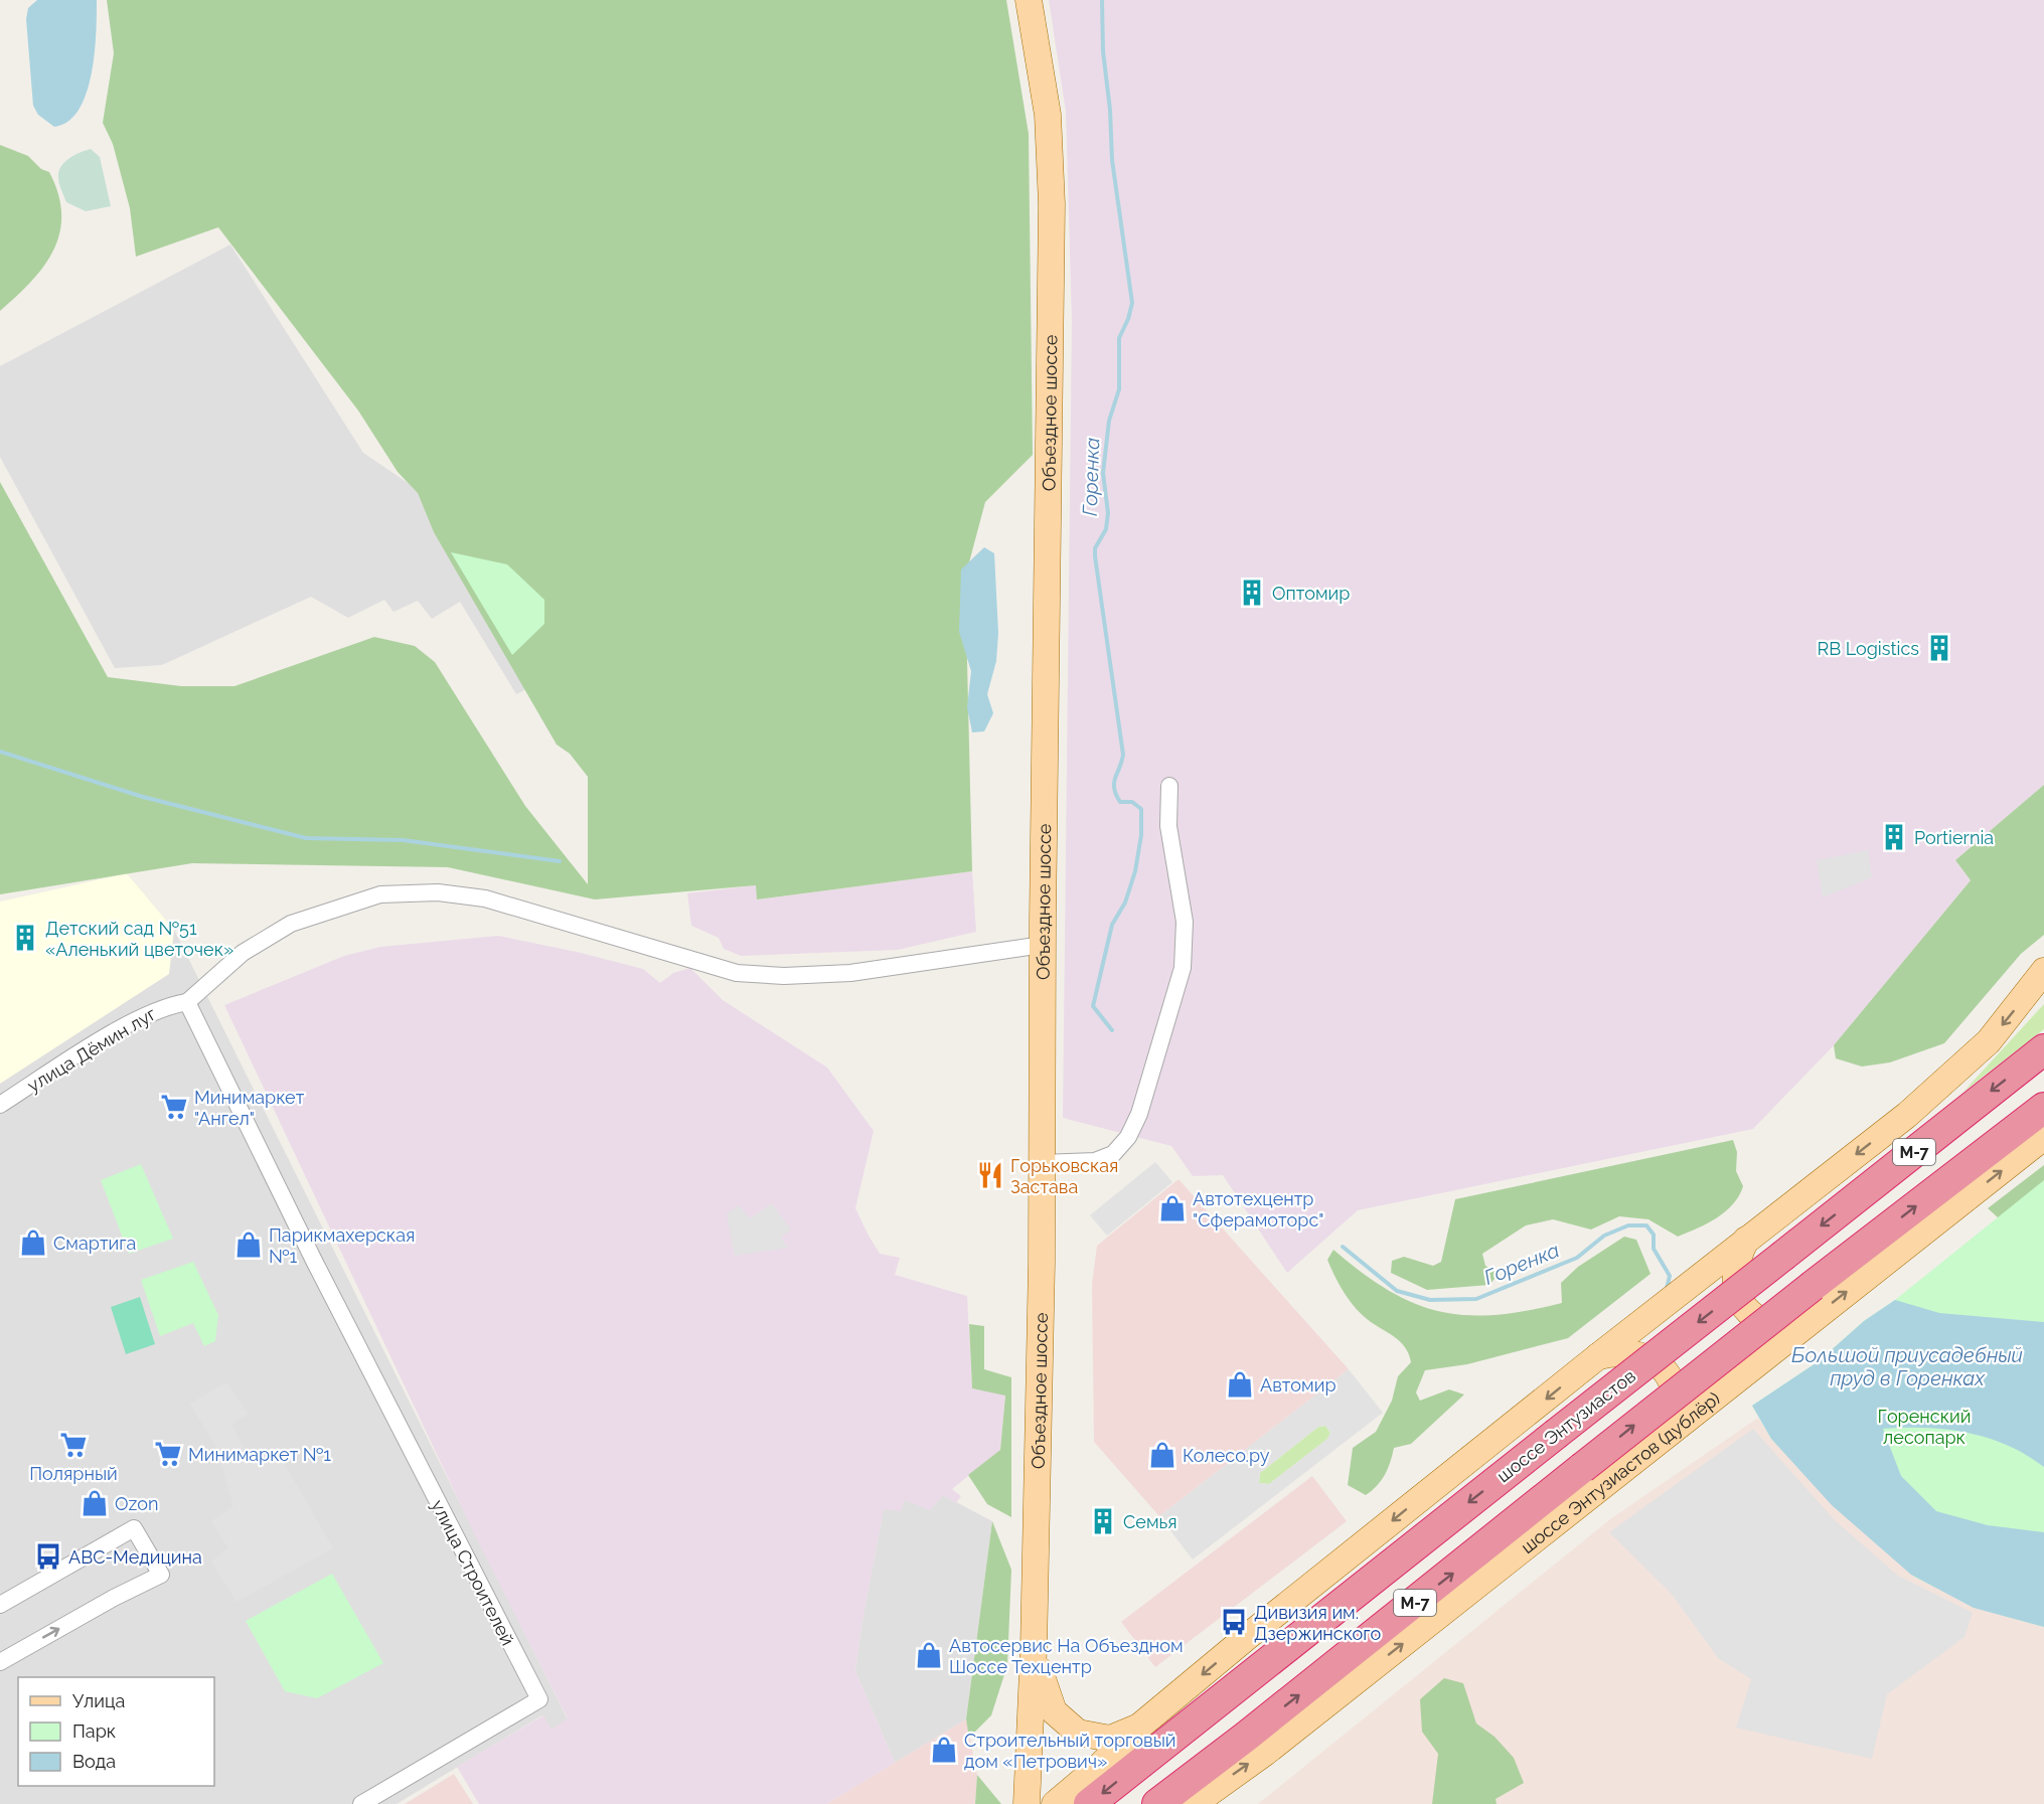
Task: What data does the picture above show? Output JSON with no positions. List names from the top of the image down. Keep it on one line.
{"streets":{"highway":["М-7","шоссе Энтузиастов"],"main road":["Объездное шоссе","шоссе Энтузиастов (дублёр)"],"street":["улица Дёмин луг","улица Строителей"]},"crossings":[["улица Дёмин луг","улица Строителей"]],"water":["Горенка","Большой приусадебный пруд в Горенках"],"parks":["Горенский лесопарк"],"places":{"building":["Оптомир","RB Logistics","Portiernia","Детский сад №51 «Аленький цветочек»","Семья"],"supermarket":["Минимаркет \"Ангел\"","Полярный","Минимаркет №1"],"restaurant":["Горьковская Застава"],"shop":["Автотехцентр \"Сферамоторс\"","Смартига","Парикмахерская №1","Автомир","Колесо.ру","Ozon","Автосервис На Объездном Шоссе Техцентр","Строительный торговый дом «Петрович»"],"bus stop":["АВС-Медицина","Дивизия им. Дзержинского"]},"legend":["Улица","Парк","Вода"]}
